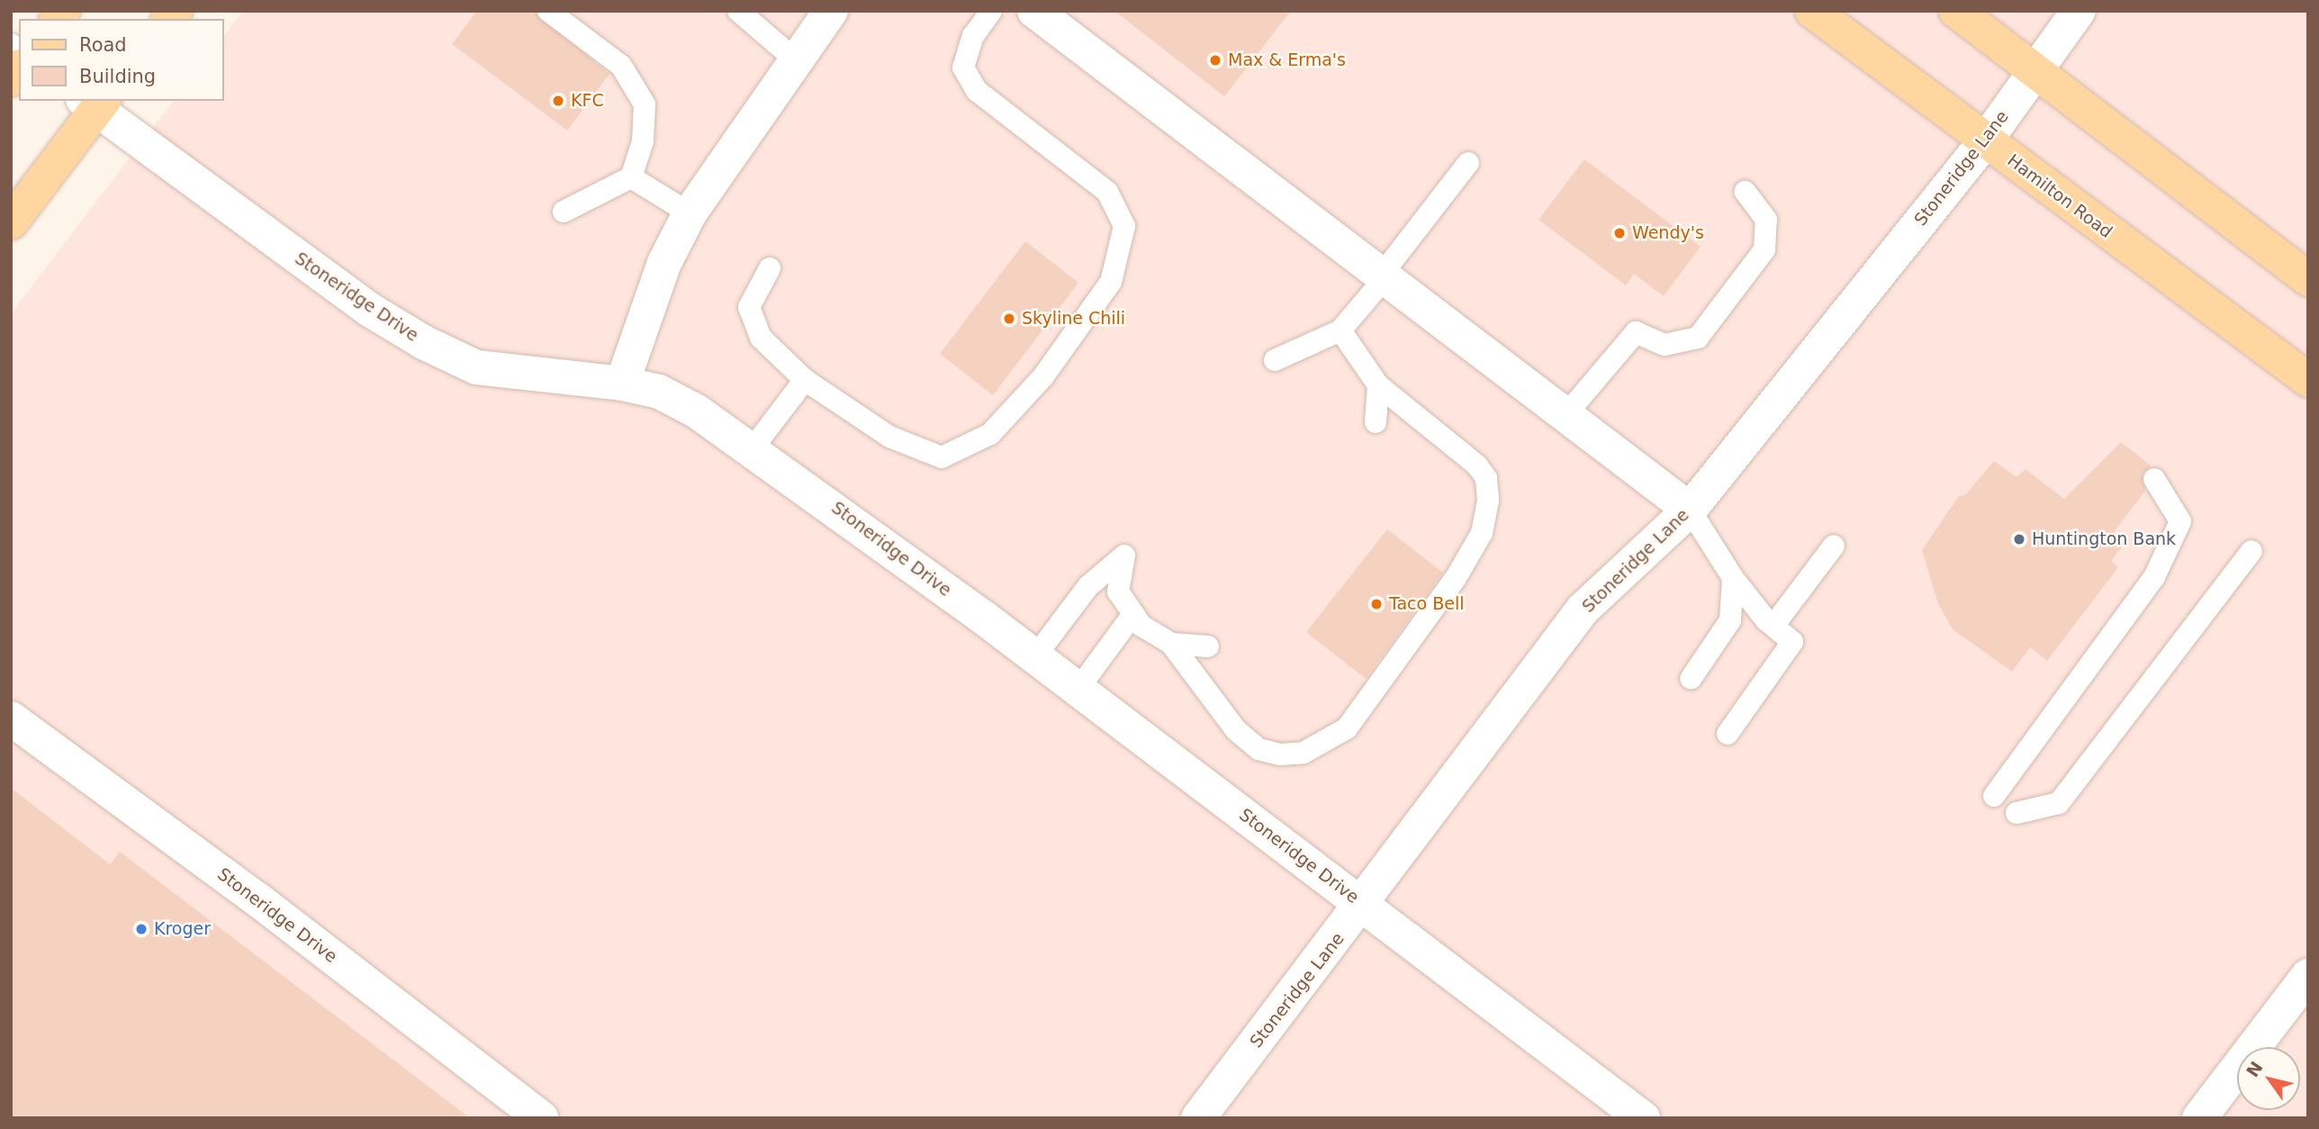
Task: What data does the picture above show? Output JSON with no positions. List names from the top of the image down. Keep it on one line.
{"streets":{"main road":["Hamilton Road"],"street":["Stoneridge Lane","Stoneridge Drive"]},"crossings":[["Stoneridge Lane","Hamilton Road"],["Stoneridge Lane","Stoneridge Drive"]],"places":["Max & Erma's","KFC","Wendy's","Skyline Chili","Huntington Bank","Taco Bell","Kroger"],"legend":["Road","Building"],"north":"top left"}
